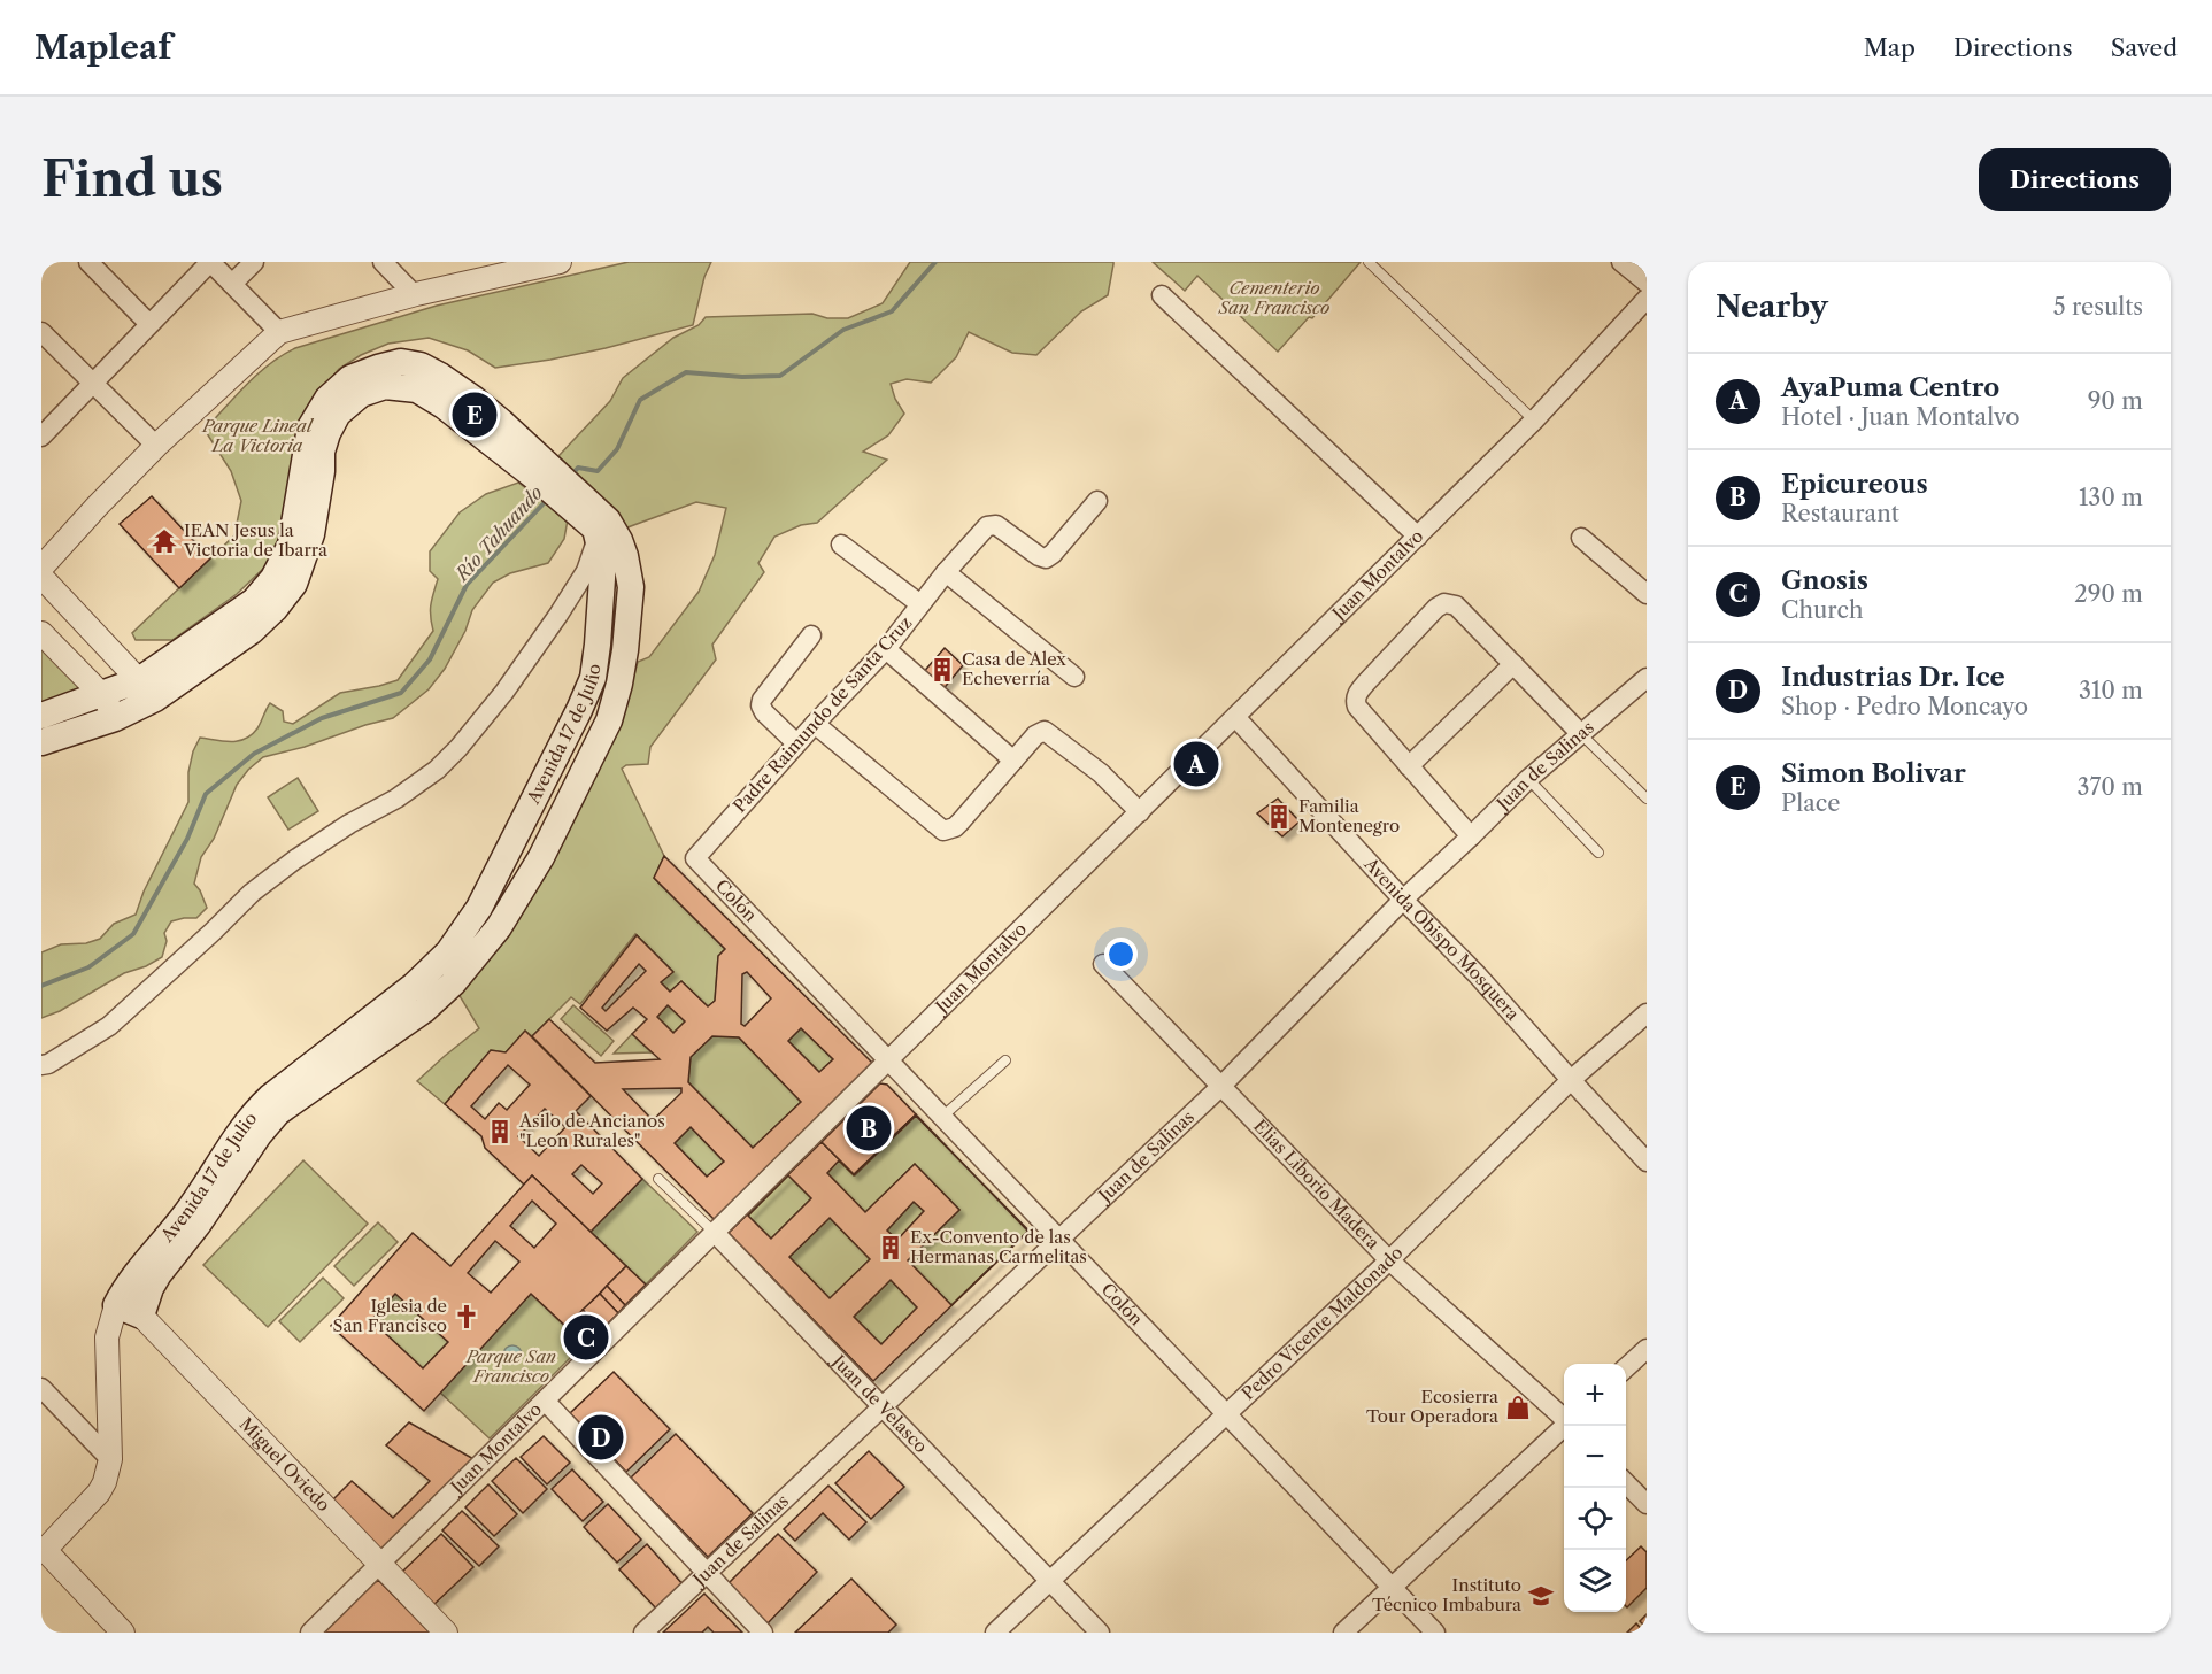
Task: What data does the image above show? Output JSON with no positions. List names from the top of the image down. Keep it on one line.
{"streets":{"main road":["Avenida 17 de Julio","Miguel Oviedo"],"street":["Juan Montalvo","Padre Raimundo de Santa Cruz","Juan de Salinas","Colón","Avenida Obispo Mosquera","Elias Liborio Madera","Pedro Vicente Maldonado","Juan de Velasco"]},"crossings":[["Juan Montalvo","Colón"],["Juan Montalvo","Avenida Obispo Mosquera"],["Juan Montalvo","Juan de Velasco"],["Juan Montalvo","Miguel Oviedo"],["Padre Raimundo de Santa Cruz","Colón"],["Avenida 17 de Julio","Miguel Oviedo"],["Juan de Salinas","Colón"],["Juan de Salinas","Avenida Obispo Mosquera"],["Juan de Salinas","Elias Liborio Madera"],["Juan de Salinas","Juan de Velasco"],["Colón","Pedro Vicente Maldonado"],["Avenida Obispo Mosquera","Pedro Vicente Maldonado"],["Elias Liborio Madera","Pedro Vicente Maldonado"],["Pedro Vicente Maldonado","Juan de Velasco"]],"water":["Río Tahuando"],"parks":["Cementerio San Francisco","Parque Lineal La Victoria","Parque San Francisco"],"places":{"temple":["IEAN Jesus la Victoria de Ibarra"],"building":["Casa de Alex Echeverría","Familia Montenegro","Asilo de Ancianos \"Leon Rurales\"","Ex-Convento de las Hermanas Carmelitas"],"church":["Iglesia de San Francisco"],"shop":["Ecosierra Tour Operadora"],"school or university":["Instituto Técnico Imbabura"]},"page":{"header":"Mapleaf","nav":["Map","Directions","Saved"],"buttons":"Directions","title":"Find us","heading":["Nearby","5 results"],"list":[{"mark":"A","name":"AyaPuma Centro","note":"Hotel · Juan Montalvo","value":"90 m"},{"mark":"B","name":"Epicureous","note":"Restaurant","value":"130 m"},{"mark":"C","name":"Gnosis","note":"Church","value":"290 m"},{"mark":"D","name":"Industrias Dr. Ice","note":"Shop · Pedro Moncayo","value":"310 m"},{"mark":"E","name":"Simon Bolivar","note":"Place","value":"370 m"}],"pins":["E","A","B","C","D"],"map_buttons":["+","−"]}}
